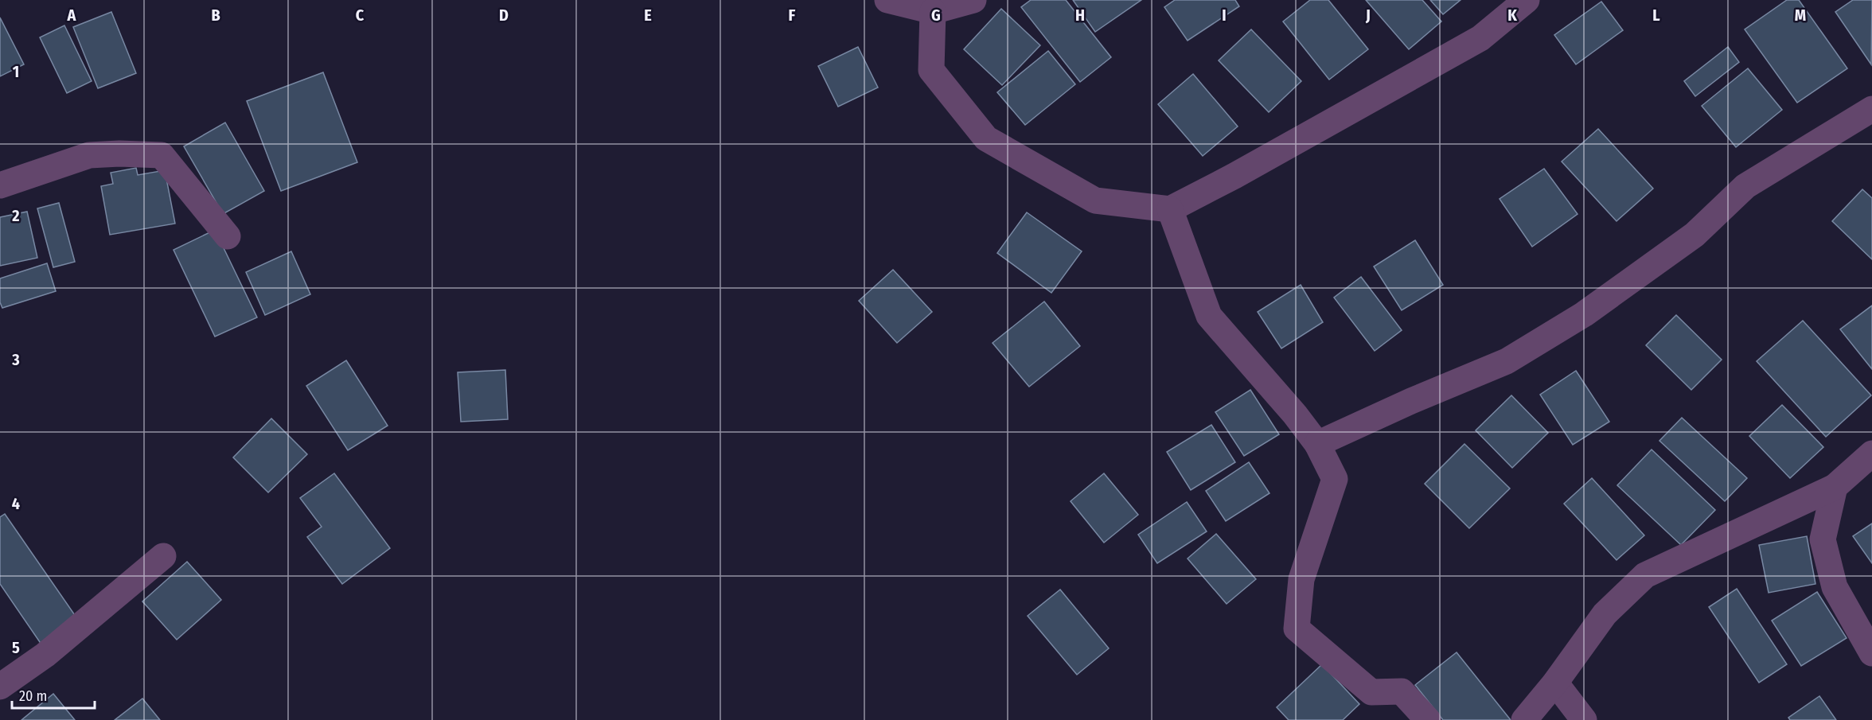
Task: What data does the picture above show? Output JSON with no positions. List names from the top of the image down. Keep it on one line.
{"scale_bar":"20 m","grid":{"columns":["A","B","C","D","E","F","G","H","I","J","K","L","M"],"rows":["1","2","3","4","5"]}}
